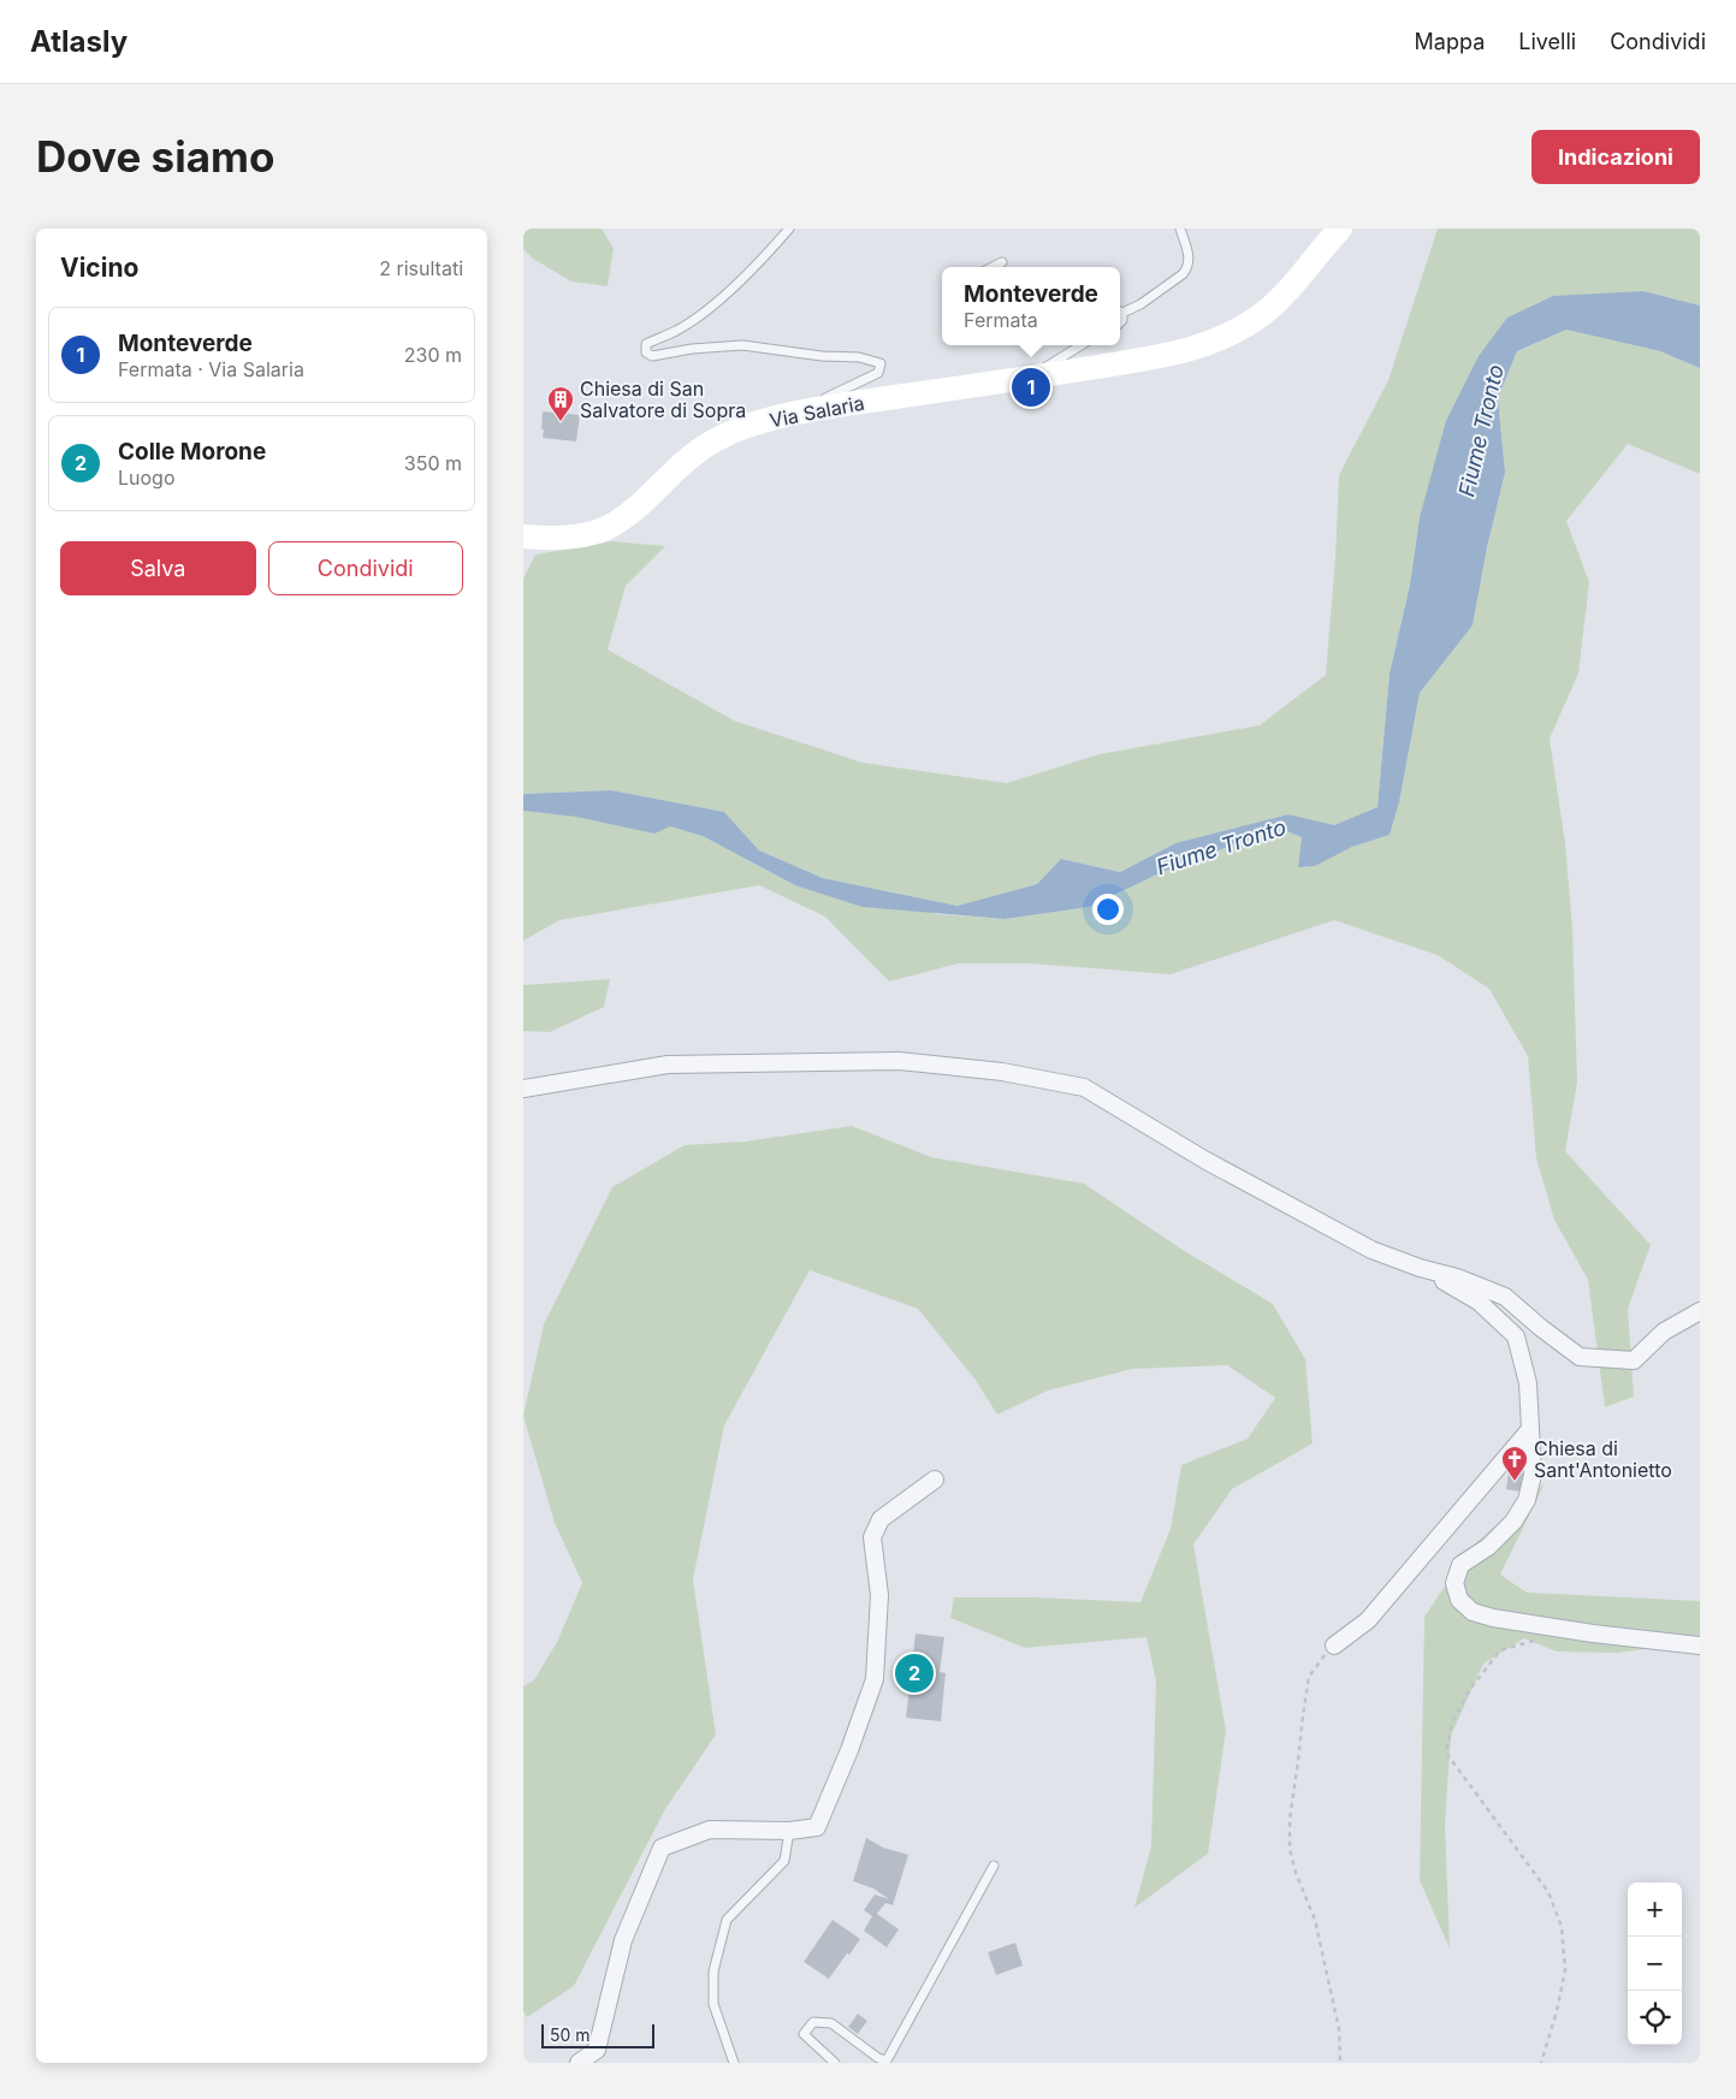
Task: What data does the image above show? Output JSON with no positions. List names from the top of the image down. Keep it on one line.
{"streets":{"main road":["Via Salaria"]},"water":["Fiume Tronto"],"places":{"building":["Chiesa di San Salvatore di Sopra"],"church":["Chiesa di Sant'Antonietto"]},"scale_bar":"50 m","page":{"header":"Atlasly","nav":["Mappa","Livelli","Condividi"],"buttons":["Indicazioni",["Salva","Condividi"]],"title":"Dove siamo","heading":["Vicino","2 risultati"],"popup":["Monteverde","Fermata"],"list":[{"mark":"1","name":"Monteverde","note":"Fermata · Via Salaria","value":"230 m"},{"mark":"2","name":"Colle Morone","note":"Luogo","value":"350 m"}],"pins":["1","2"],"map_buttons":["+","−"],"scale":"50 m"}}
